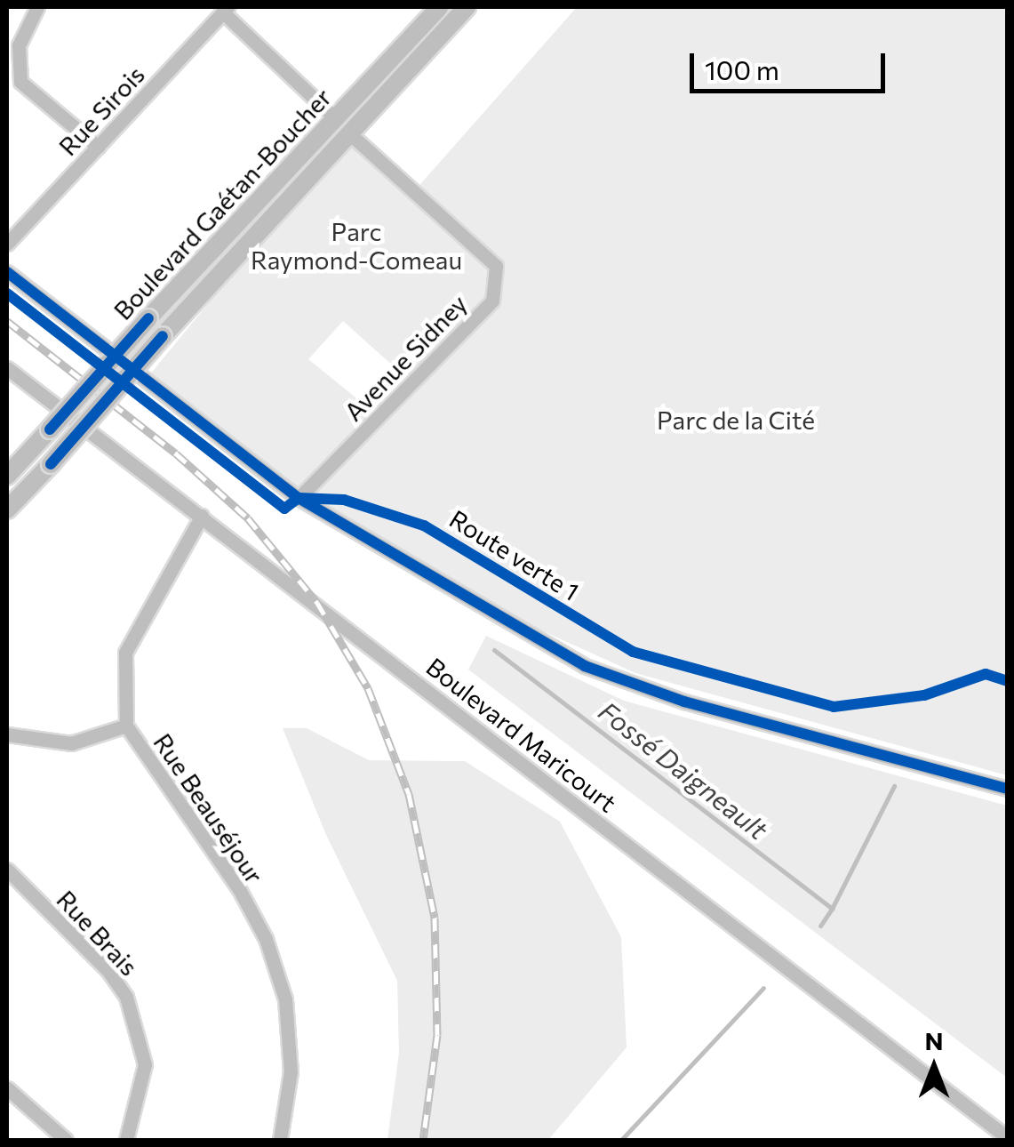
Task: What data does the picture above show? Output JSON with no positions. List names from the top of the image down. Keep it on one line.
{"streets":{"main road":["Boulevard Gaétan-Boucher"],"street":["Rue Sirois","Avenue Sidney","Boulevard Maricourt","Rue Beauséjour","Rue Brais"],"cycle path":["Route verte 1"]},"crossings":[["Boulevard Gaétan-Boucher","Avenue Sidney"],["Boulevard Maricourt","Rue Beauséjour"]],"water":["Fossé Daigneault"],"parks":["Parc Raymond-Comeau","Parc de la Cité"],"scale_bar":"100 m","north":"top"}
